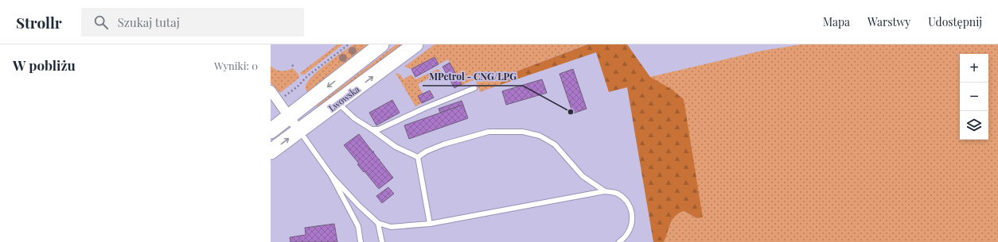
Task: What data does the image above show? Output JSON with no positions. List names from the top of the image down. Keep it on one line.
{"streets":{"main road":["Lwowska"]},"places":["MPetrol - CNG/LPG"],"page":{"header":"Strollr","search":"Szukaj tutaj","nav":["Mapa","Warstwy","Udostępnij"],"heading":["W pobliżu","Wyniki: 0"],"map_buttons":["+","−"]}}
